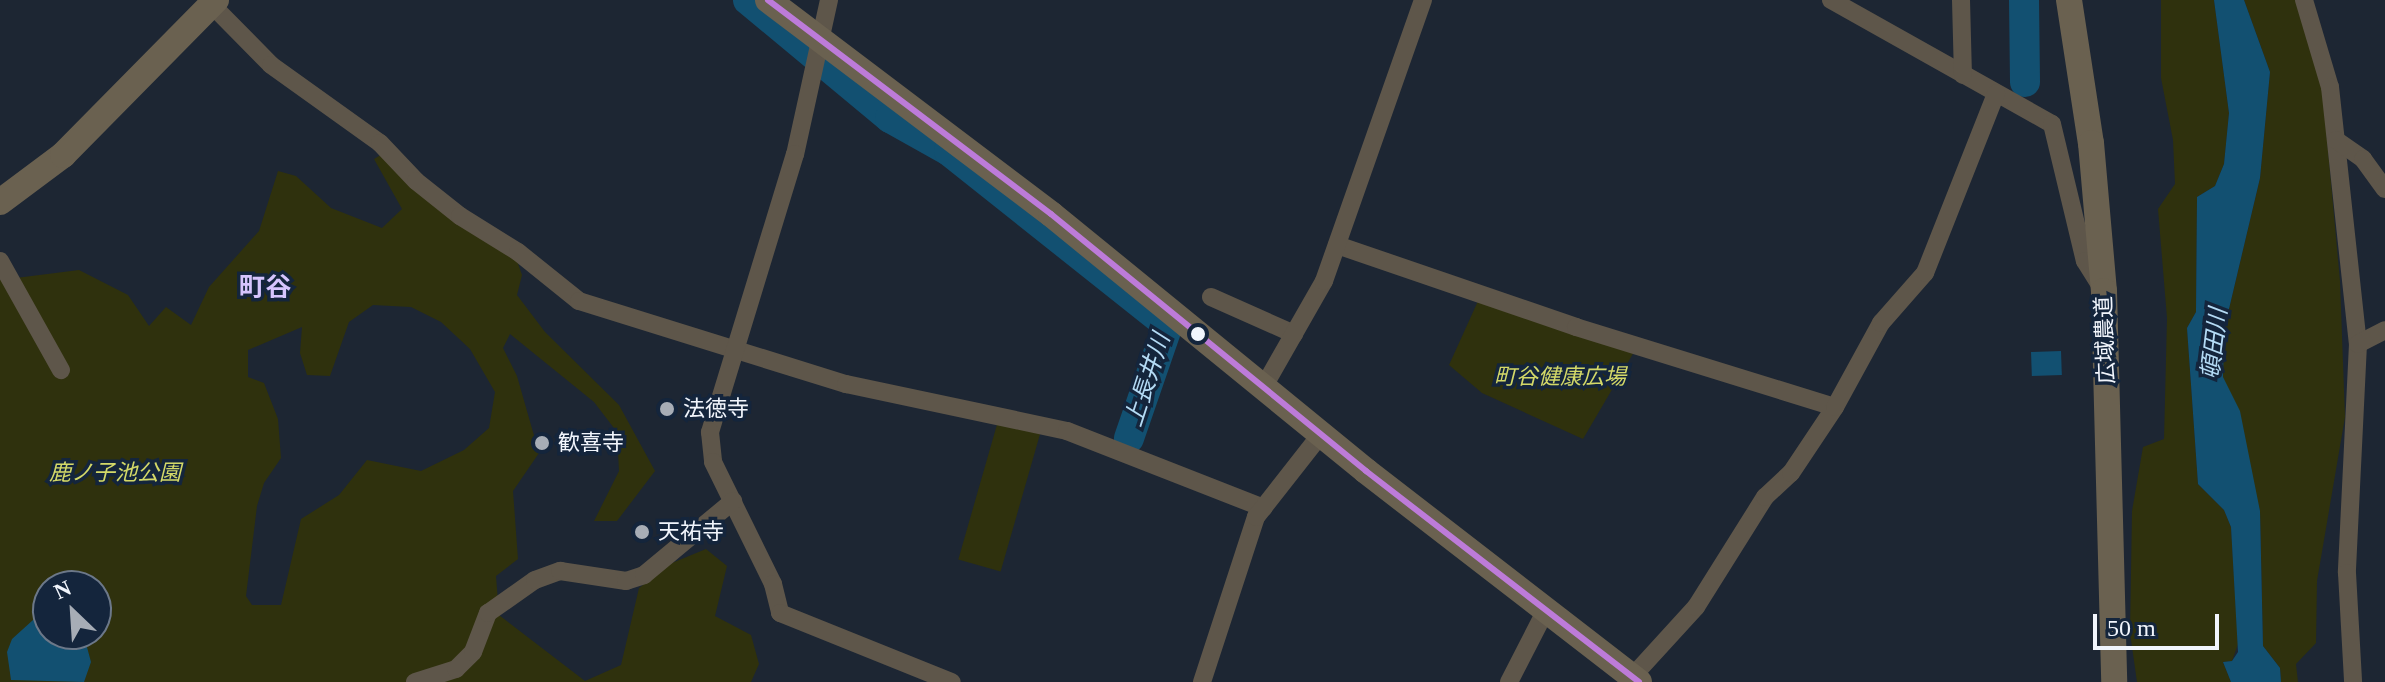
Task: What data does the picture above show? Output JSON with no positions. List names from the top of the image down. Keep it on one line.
{"streets":{"street":["広域農道"]},"districts":["町谷"],"water":["頓田川","上長井川"],"parks":["町谷健康広場","鹿ノ子池公園"],"places":["法徳寺","歓喜寺","天祐寺"],"scale_bar":"50 m","north":"top left"}
